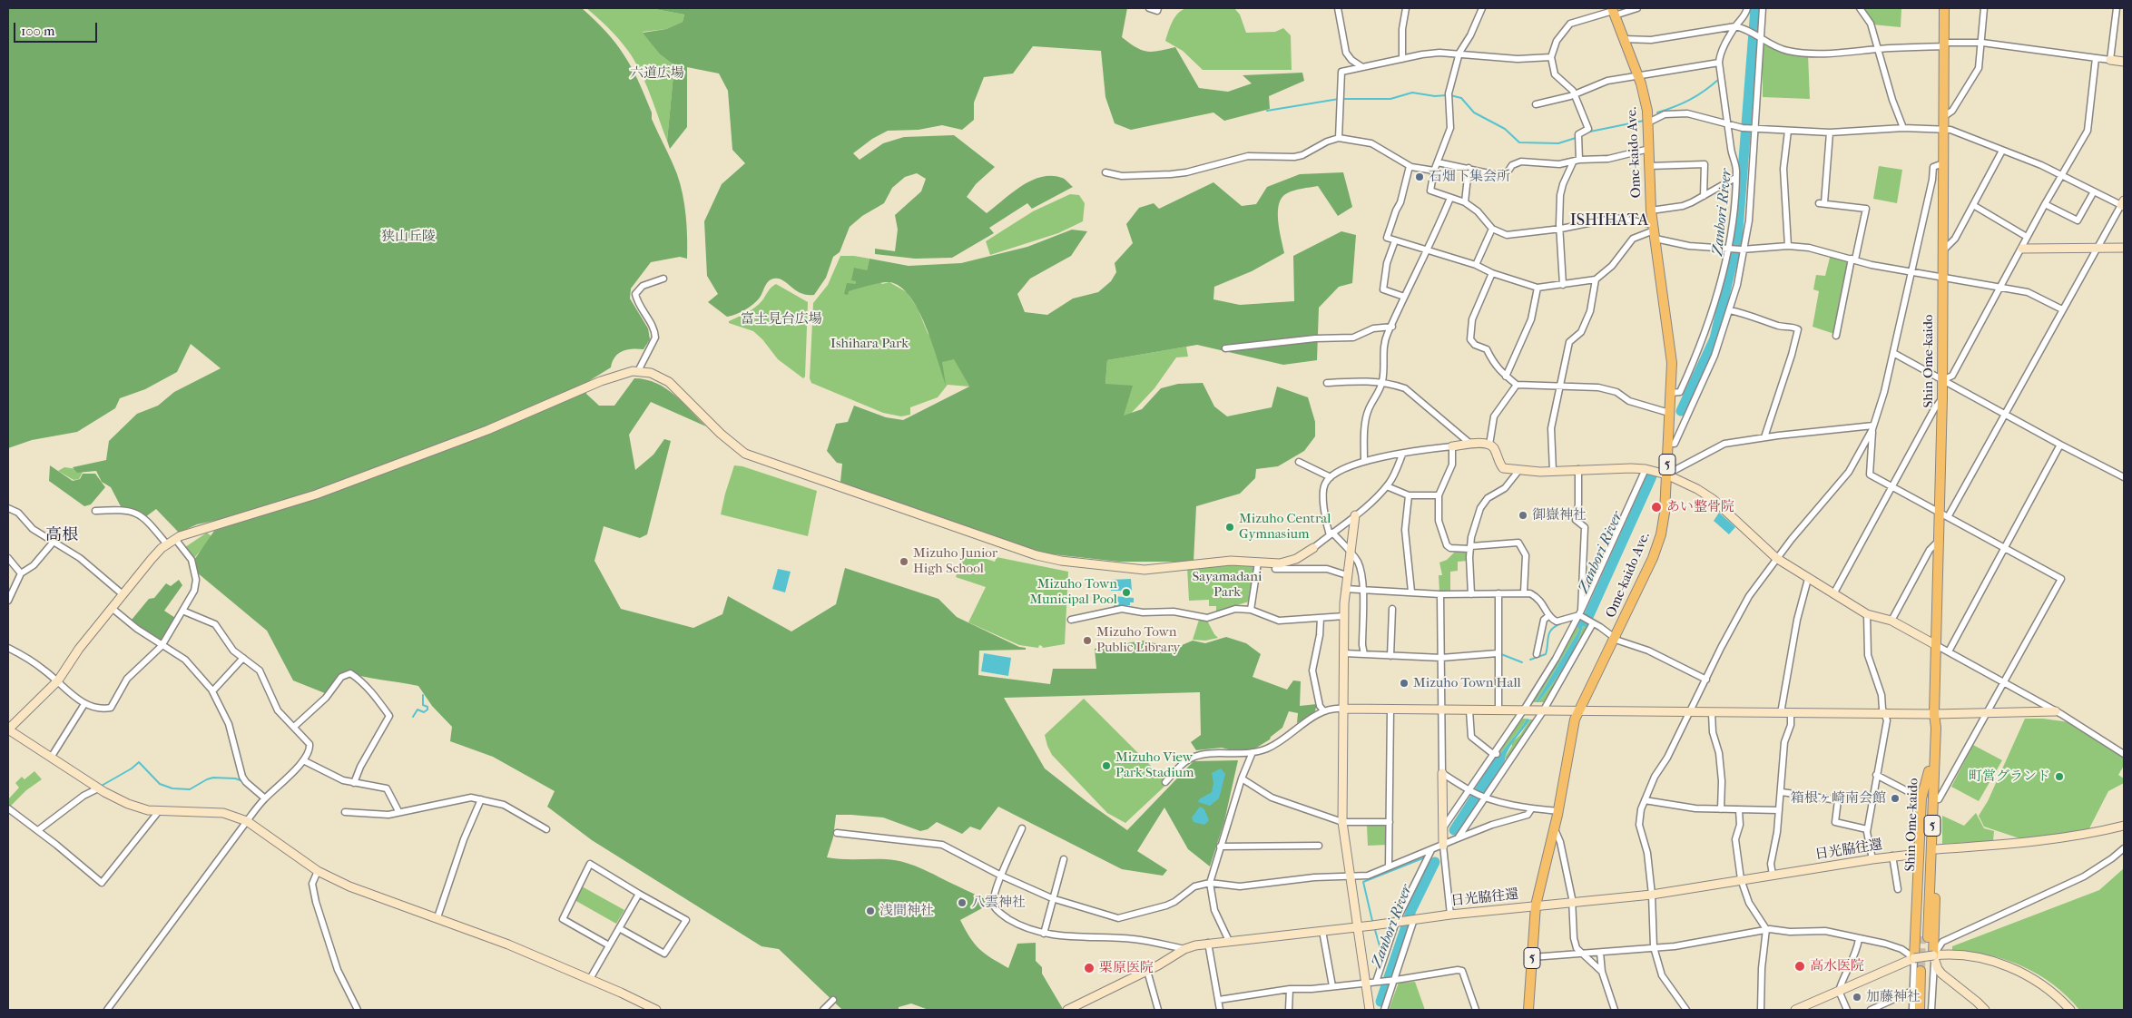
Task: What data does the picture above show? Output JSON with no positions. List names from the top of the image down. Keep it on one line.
{"streets":{"main road":["Ome-kaido Ave.","Shin Ome-kaido","5"],"street":["日光脇往還"]},"crossings":[["Ome-kaido Ave.","日光脇往還"]],"districts":["ISHIHATA","高根"],"water":["Zanbori River"],"parks":["六道広場","狭山丘陵","富士見台広場","Ishihara Park","Sayamadani Park"],"places":["石畑下集会所","あい整骨院","御嶽神社","Mizuho Central Gymnasium","Mizuho Junior High School","Mizuho Town Municipal Pool","Mizuho Town Public Library","Mizuho Town Hall","Mizuho View Park Stadium","町営グランド","箱根ヶ崎南会館","八雲神社","浅間神社","高水医院","栗原医院","加藤神社"],"scale_bar":"100 m"}
